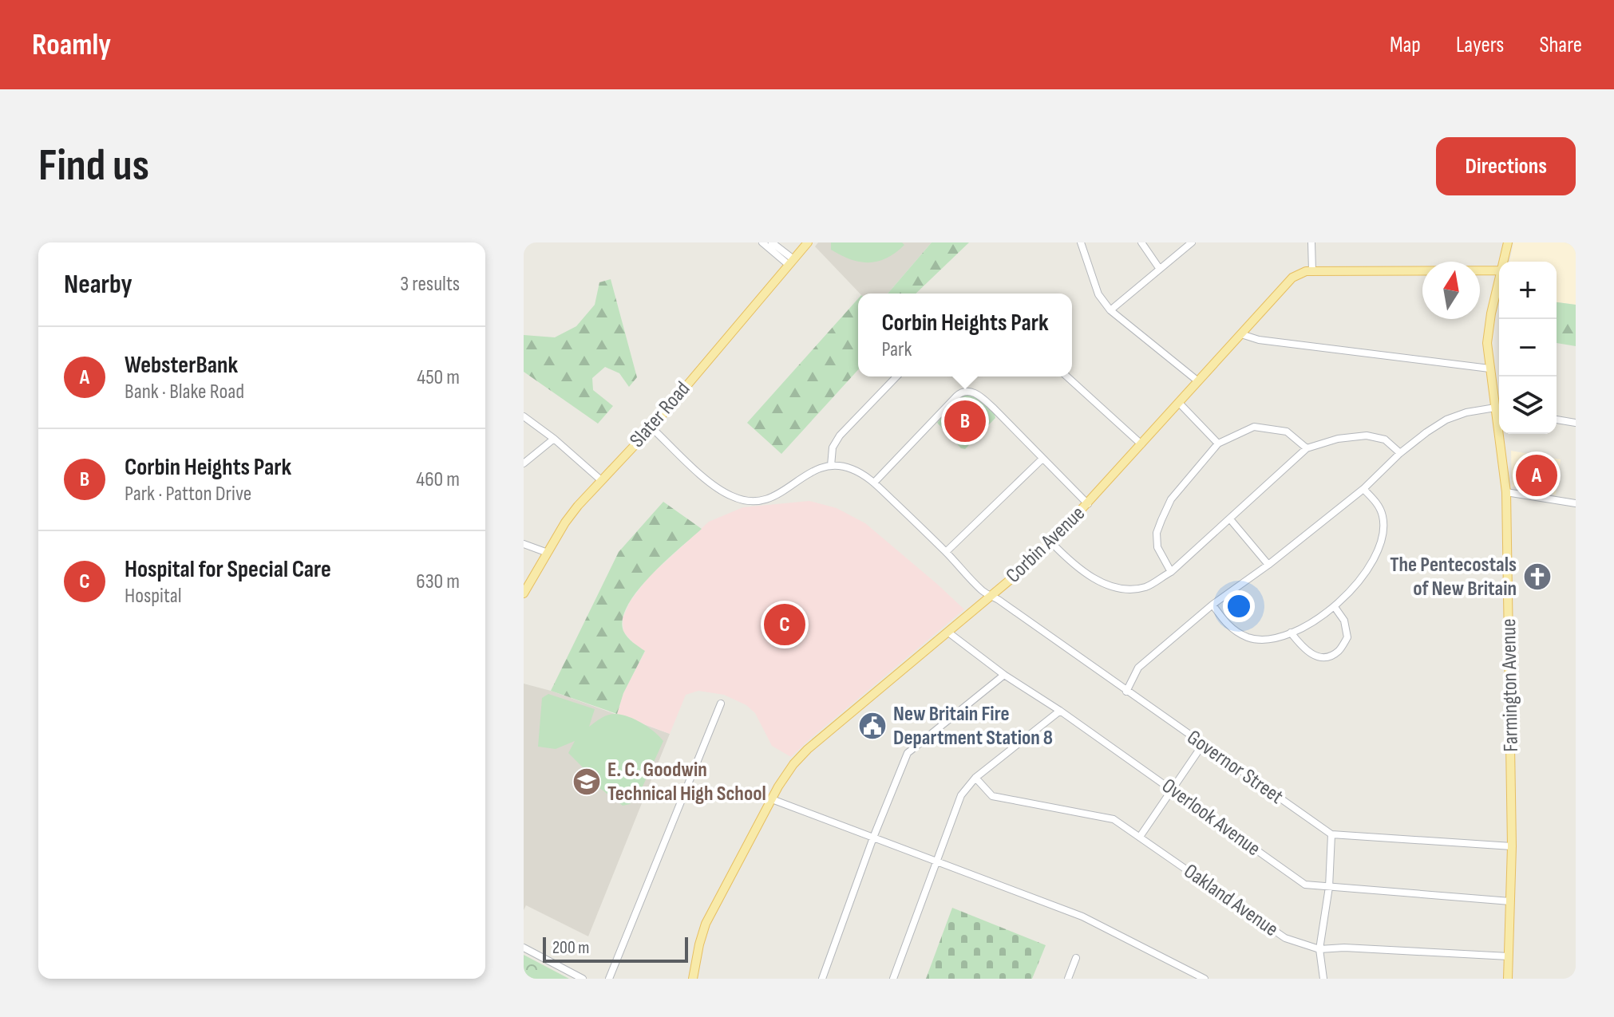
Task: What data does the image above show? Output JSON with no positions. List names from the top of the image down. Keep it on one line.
{"streets":{"main road":["Slater Road","Corbin Avenue","Farmington Avenue"],"street":["Governor Street","Overlook Avenue","Oakland Avenue"]},"crossings":[["Corbin Avenue","Governor Street"],["Corbin Avenue","Overlook Avenue"],["Farmington Avenue","Overlook Avenue"],["Farmington Avenue","Oakland Avenue"]],"places":{"church":["The Pentecostals of New Britain"],"public building":["New Britain Fire Department Station 8"],"school or university":["E. C. Goodwin Technical High School"]},"scale_bar":"200 m","north":"top","page":{"header":"Roamly","nav":["Map","Layers","Share"],"buttons":"Directions","title":"Find us","heading":["Nearby","3 results"],"map_buttons":["+","−"],"popup":["Corbin Heights Park","Park"],"list":[{"mark":"A","name":"WebsterBank","note":"Bank · Blake Road","value":"450 m"},{"mark":"B","name":"Corbin Heights Park","note":"Park · Patton Drive","value":"460 m"},{"mark":"C","name":"Hospital for Special Care","note":"Hospital","value":"630 m"}],"pins":["B","A","C"],"scale":"200 m"}}
